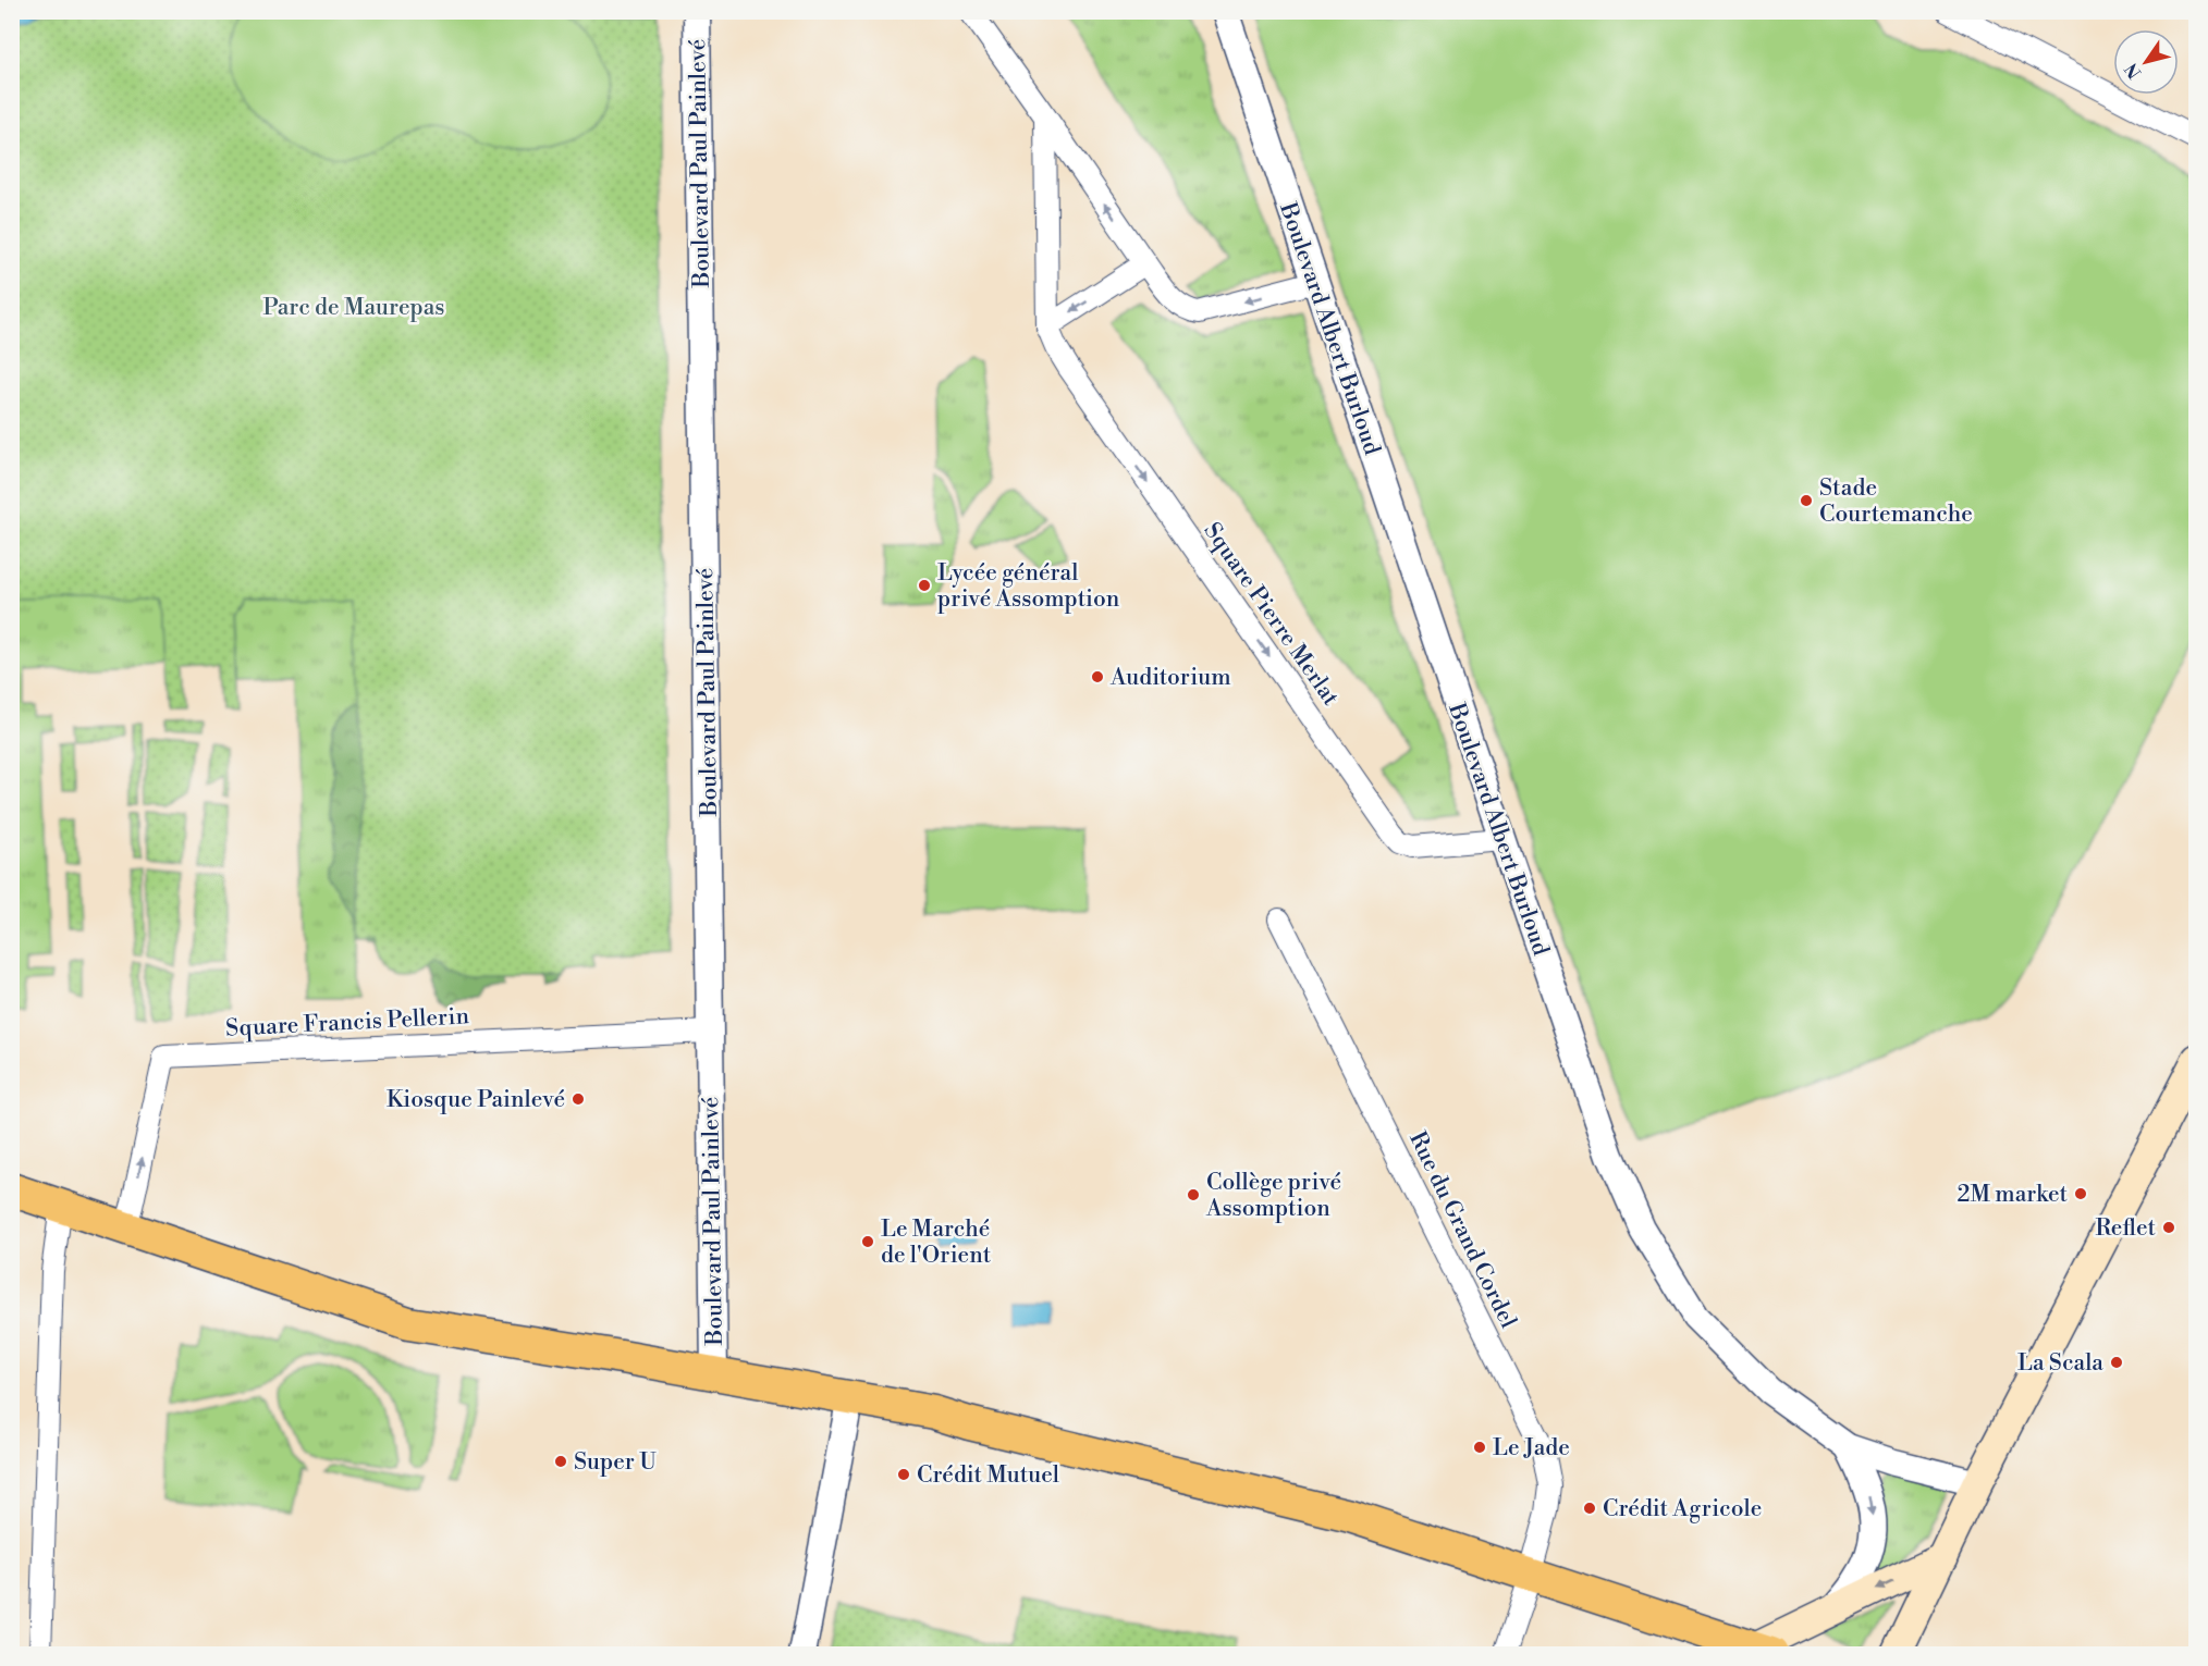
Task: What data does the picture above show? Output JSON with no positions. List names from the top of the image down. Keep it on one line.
{"streets":{"street":["Boulevard Paul Painlevé","Boulevard Albert Burloud","Square Pierre Merlat","Square Francis Pellerin","Rue du Grand Cordel"]},"crossings":[["Boulevard Paul Painlevé","Square Francis Pellerin"],["Boulevard Albert Burloud","Square Pierre Merlat"]],"one_way":["Square Pierre Merlat","Square Francis Pellerin"],"parks":["Parc de Maurepas"],"places":["Stade Courtemanche","Lycée général privé Assomption","Auditorium","Kiosque Painlevé","2M market","Collège privé Assomption","Reflet","Le Marché de l'Orient","La Scala","Le Jade","Super U","Crédit Mutuel","Crédit Agricole"],"north":"bottom left"}
